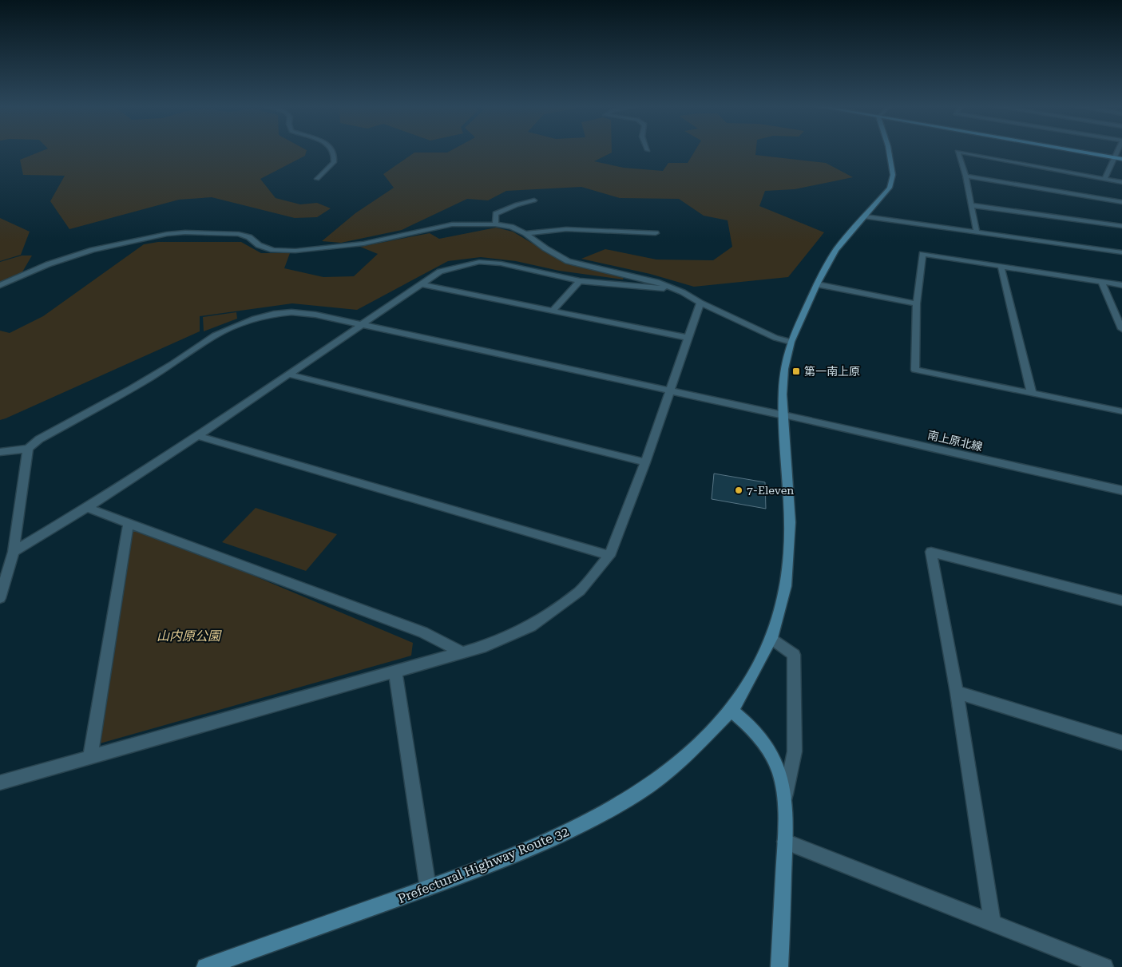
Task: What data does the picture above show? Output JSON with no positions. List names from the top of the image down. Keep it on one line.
{"streets":{"main road":["Prefectural Highway Route 32"],"street":["南上原北線"]},"crossings":[["南上原北線","Prefectural Highway Route 32"]],"parks":["山内原公園"],"places":{"transit":["第一南上原"],"other":["7-Eleven"]}}
